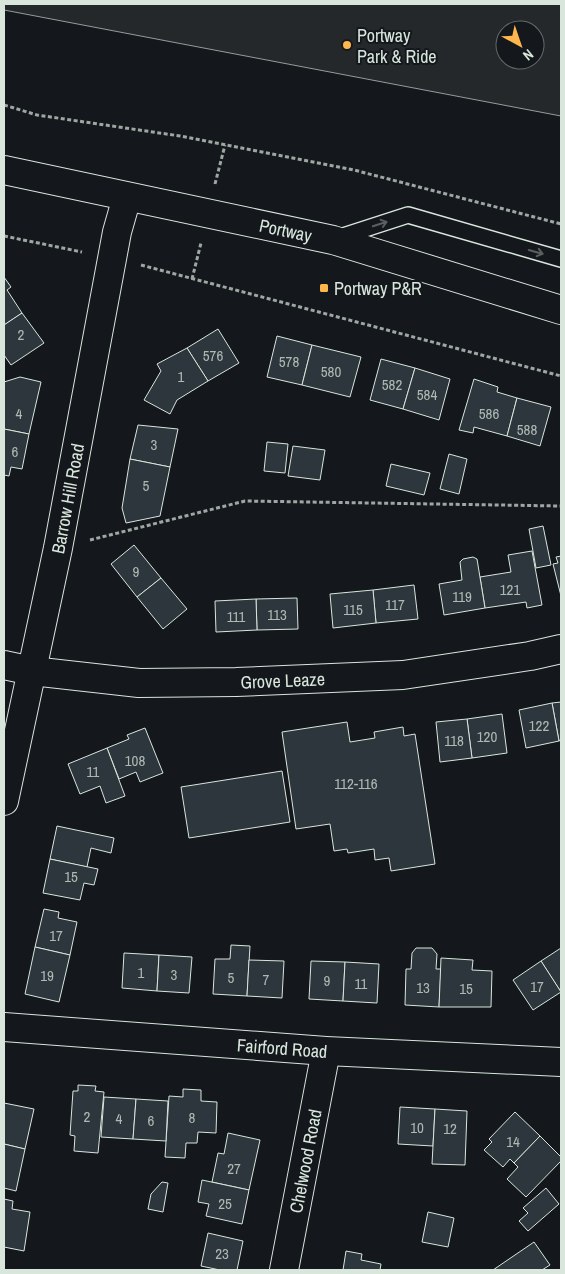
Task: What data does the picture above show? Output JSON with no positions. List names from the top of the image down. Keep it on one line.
{"streets":{"main road":["Portway","Barrow Hill Road","Grove Leaze","Fairford Road","Chelwood Road"]},"crossings":[["Portway","Barrow Hill Road"],["Barrow Hill Road","Grove Leaze"],["Fairford Road","Chelwood Road"]],"places":{"other":["Portway Park & Ride"],"transit":["Portway P&R"]},"house_numbers":["2","576","578","580","1","582","584","4","586","588","3","6","5","9","121","119","117","115","113","111","122","120","118","108","11","112-116","15","17","1","3","19","5","7","9","11","17","13","15","2","8","4","6","10","12","14","27","25","23"],"north":"bottom right"}
